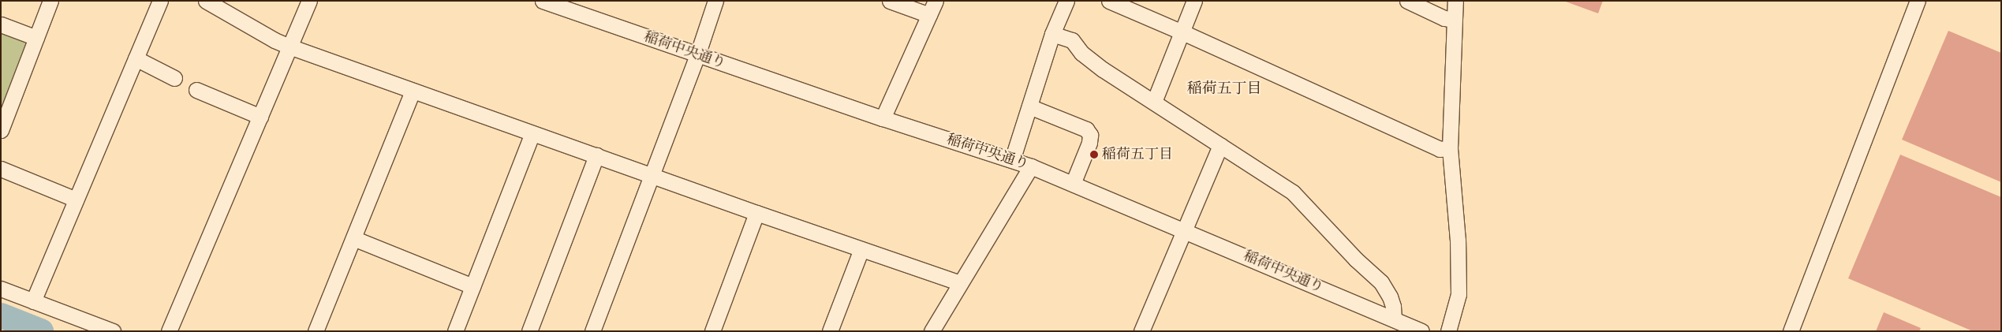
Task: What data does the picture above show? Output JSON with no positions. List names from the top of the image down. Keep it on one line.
{"streets":{"street":["稲荷中央通り"]},"districts":["稲荷五丁目"],"places":["稲荷五丁目"]}
